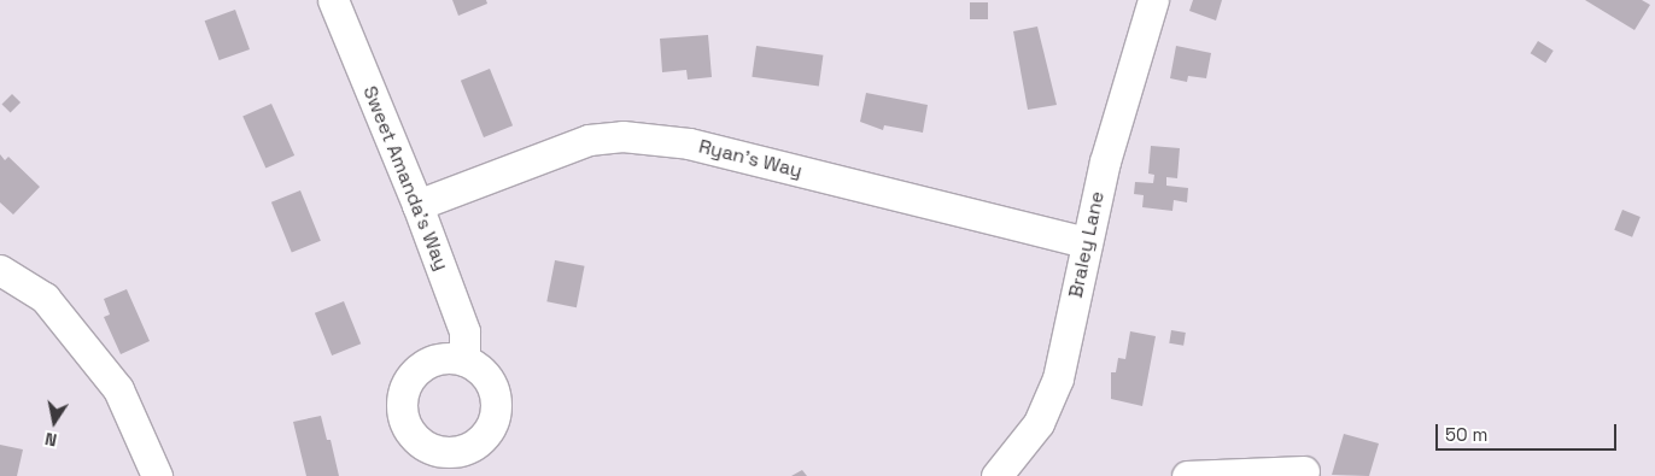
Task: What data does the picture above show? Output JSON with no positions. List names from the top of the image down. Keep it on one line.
{"streets":{"street":["Ryan's Way","Sweet Amanda's Way","Braley Lane"]},"crossings":[["Ryan's Way","Sweet Amanda's Way"],["Ryan's Way","Braley Lane"]],"scale_bar":"50 m","north":"bottom"}
